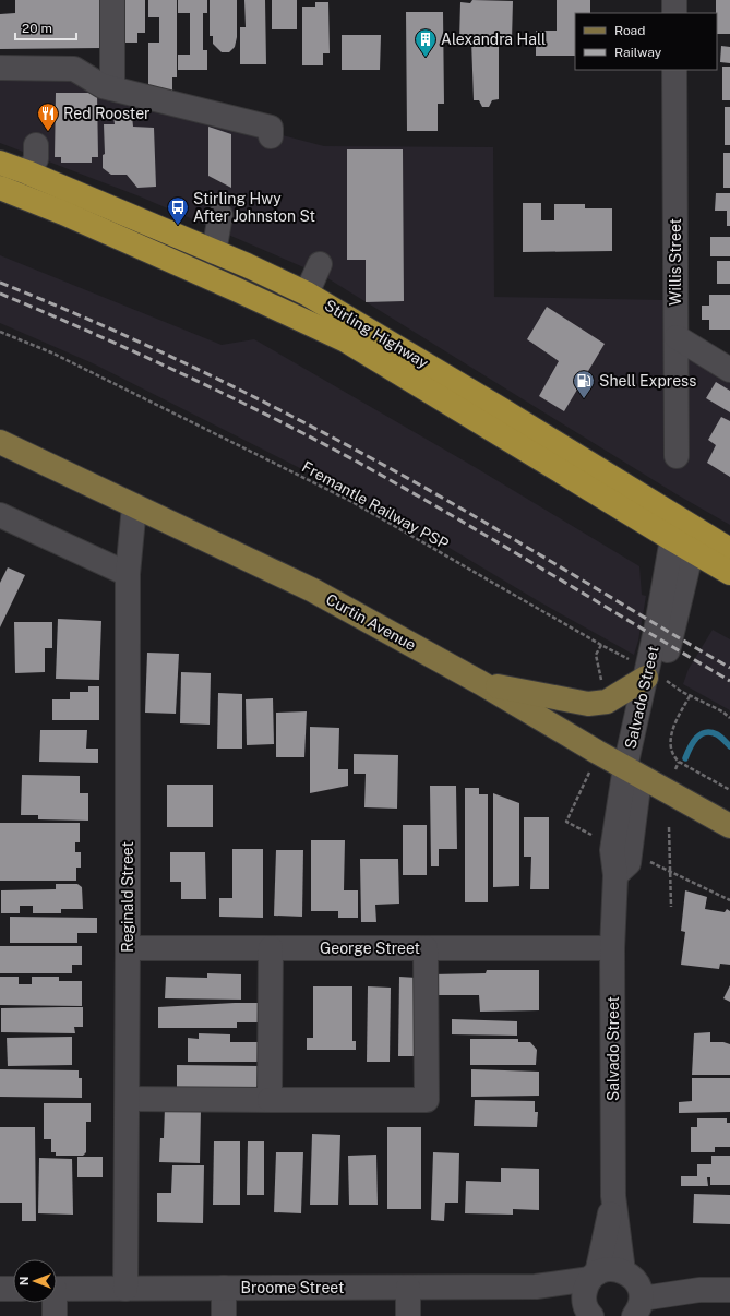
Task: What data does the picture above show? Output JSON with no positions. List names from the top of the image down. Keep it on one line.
{"streets":{"highway":["Stirling Highway"],"main road":["Curtin Avenue"],"street":["Willis Street","Salvado Street","Reginald Street","George Street","Broome Street"],"path":["Fremantle Railway PSP"]},"crossings":[["Stirling Highway","Salvado Street"],["Fremantle Railway PSP","Salvado Street"],["Curtin Avenue","Salvado Street"],["Curtin Avenue","Reginald Street"],["Salvado Street","George Street"],["Salvado Street","Broome Street"],["Reginald Street","George Street"],["Reginald Street","Broome Street"]],"places":{"building":["Alexandra Hall"],"restaurant":["Red Rooster"],"bus stop":["Stirling Hwy After Johnston St"],"fuel station":["Shell Express"]},"legend":["Road","Railway"],"scale_bar":"20 m","north":"left"}
